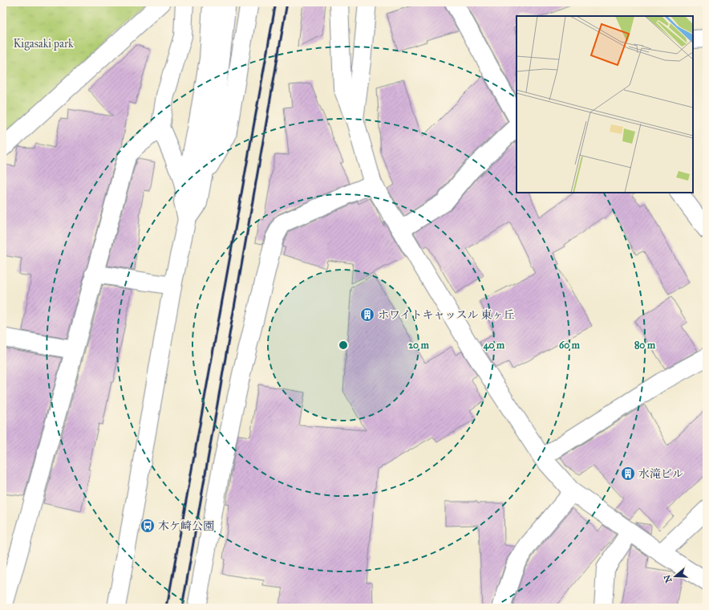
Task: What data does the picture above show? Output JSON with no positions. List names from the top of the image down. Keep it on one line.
{"parks":["Kigasaki park"],"places":{"building":["ホワイトキャッスル 東ヶ丘","水滝ビル"],"bus stop":["木ケ崎公園"]},"north":"left","rings":["20 m","40 m","60 m","80 m"]}
